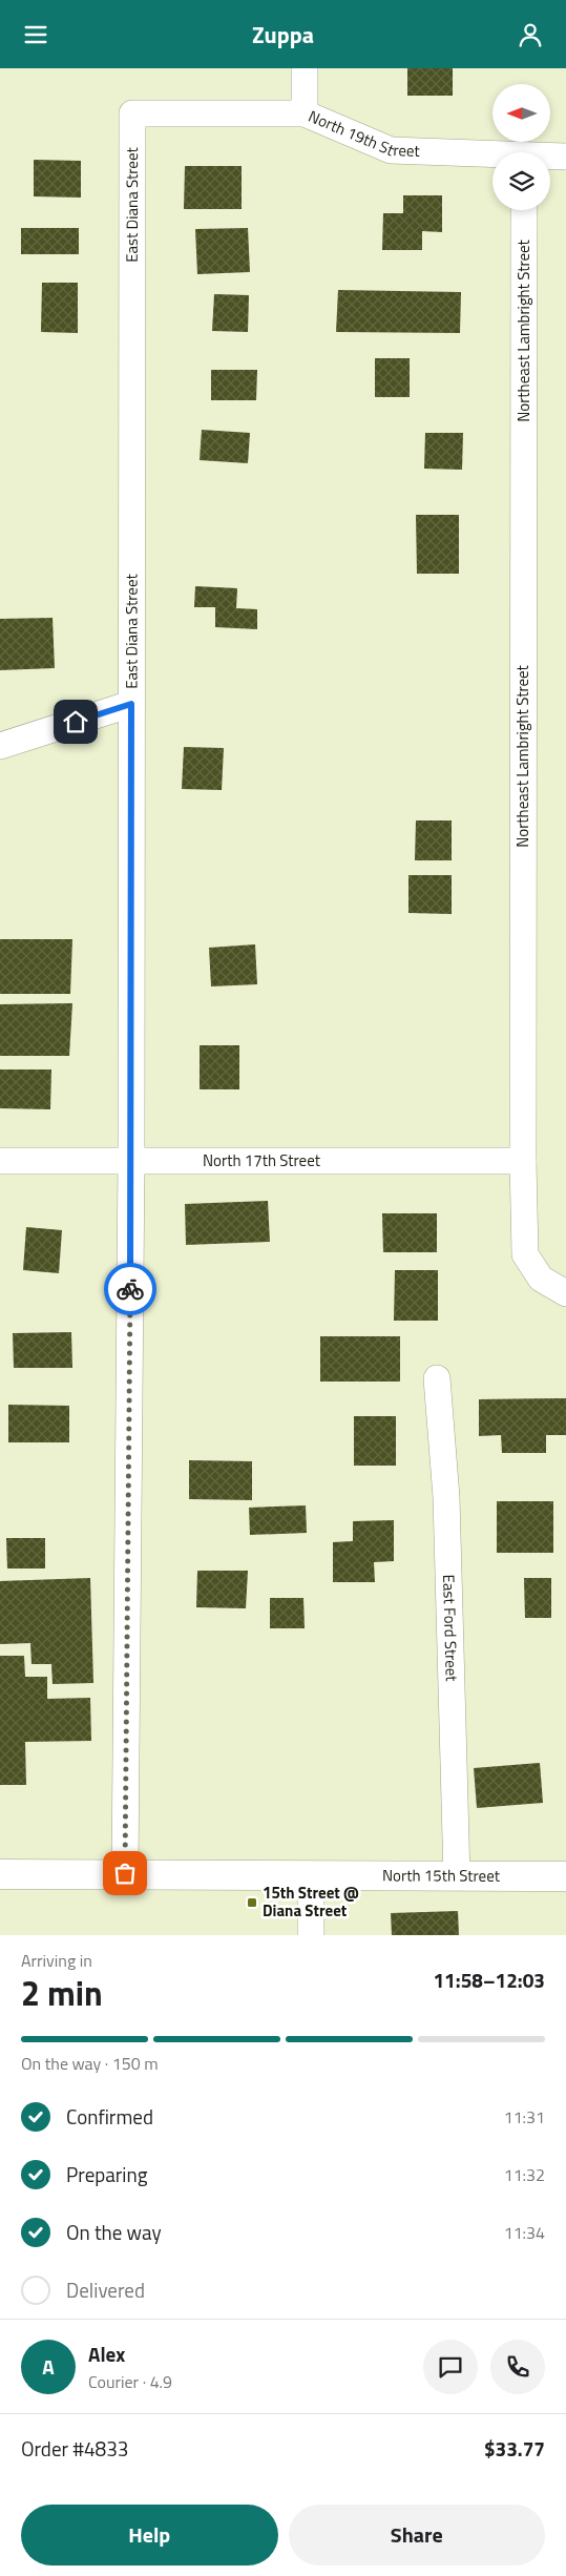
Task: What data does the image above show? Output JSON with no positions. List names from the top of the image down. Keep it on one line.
{"streets":{"street":["North 19th Street","East Diana Street","Northeast Lambright Street","North 17th Street","East Ford Street","North 15th Street"]},"crossings":[["North 19th Street","East Diana Street"],["East Diana Street","North 17th Street"],["East Diana Street","North 15th Street"],["Northeast Lambright Street","North 17th Street"],["East Ford Street","North 15th Street"]],"places":{"transit":["15th Street @ Diana Street"]},"north":"left","page":{"header":"Zuppa","heading":["2 min","Arriving in","11:58–12:03"],"panel":["Alex","Courier · 4.9","Order #4833","$33.77"],"bar":"On the way · 150 m","list":[["Confirmed","11:31"],["Preparing","11:32"],["On the way","11:34"],"Delivered"],"round":"A","buttons":["Help","Share"]}}
